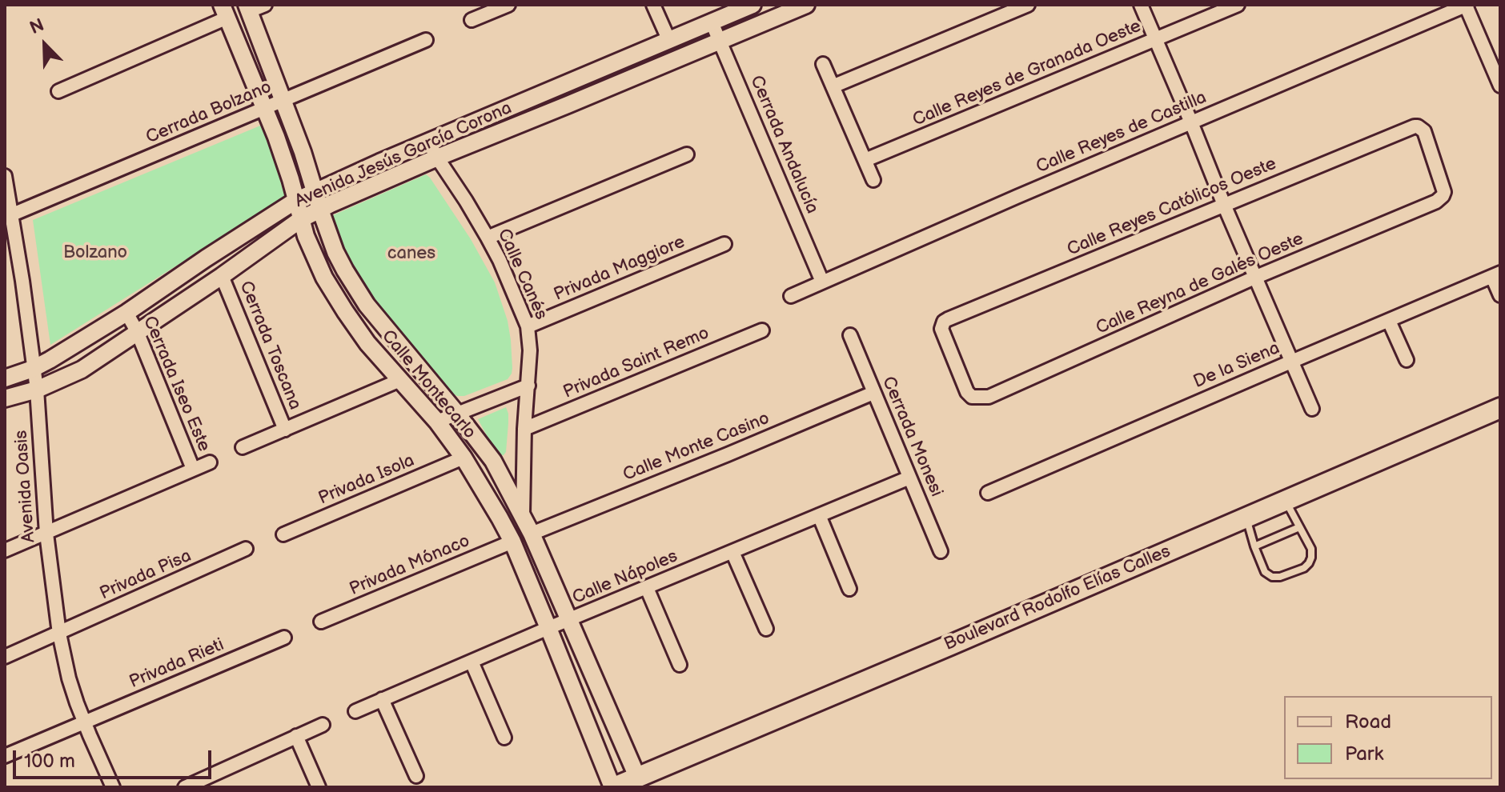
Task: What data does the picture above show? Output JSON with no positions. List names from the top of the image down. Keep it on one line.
{"streets":{"main road":["Boulevard Rodolfo Elías Calles"],"street":["Calle Reyes de Granada Oeste","Cerrada Bolzano","Calle Reyes de Castilla","Cerrada Andalucía","Avenida Jesús García Corona","Calle Reyes Católicos Oeste","Privada Maggiore","Calle Canés","Calle Reyna de Galés Oeste","Cerrada Toscana","Privada Saint Remo","De la Siena","Cerrada Iseo Este","Calle Montecarlo","Cerrada Monesi","Calle Monte Casino","Privada Isola","Avenida Oasis","Privada Mónaco","Privada Pisa","Calle Nápoles","Privada Rieti"]},"crossings":[["Cerrada Bolzano","Calle Montecarlo"],["Cerrada Bolzano","Avenida Oasis"],["Calle Reyes de Castilla","Cerrada Andalucía"],["Cerrada Andalucía","Avenida Jesús García Corona"],["Avenida Jesús García Corona","Calle Canés"],["Avenida Jesús García Corona","Cerrada Toscana"],["Avenida Jesús García Corona","Cerrada Iseo Este"],["Avenida Jesús García Corona","Calle Montecarlo"],["Avenida Jesús García Corona","Avenida Oasis"],["Calle Reyes Católicos Oeste","Calle Reyna de Galés Oeste"],["Privada Maggiore","Calle Canés"],["Calle Canés","Privada Saint Remo"],["Calle Canés","Calle Montecarlo"],["Cerrada Toscana","Calle Montecarlo"],["Cerrada Iseo Este","Avenida Oasis"],["Calle Montecarlo","Calle Monte Casino"],["Calle Montecarlo","Privada Isola"],["Calle Montecarlo","Privada Mónaco"],["Calle Montecarlo","Calle Nápoles"],["Calle Montecarlo","Boulevard Rodolfo Elías Calles"],["Cerrada Monesi","Calle Monte Casino"],["Cerrada Monesi","Calle Nápoles"],["Avenida Oasis","Privada Pisa"],["Avenida Oasis","Privada Rieti"]],"parks":["Bolzano","canes"],"legend":["Road","Park"],"scale_bar":"100 m","north":"top left"}
